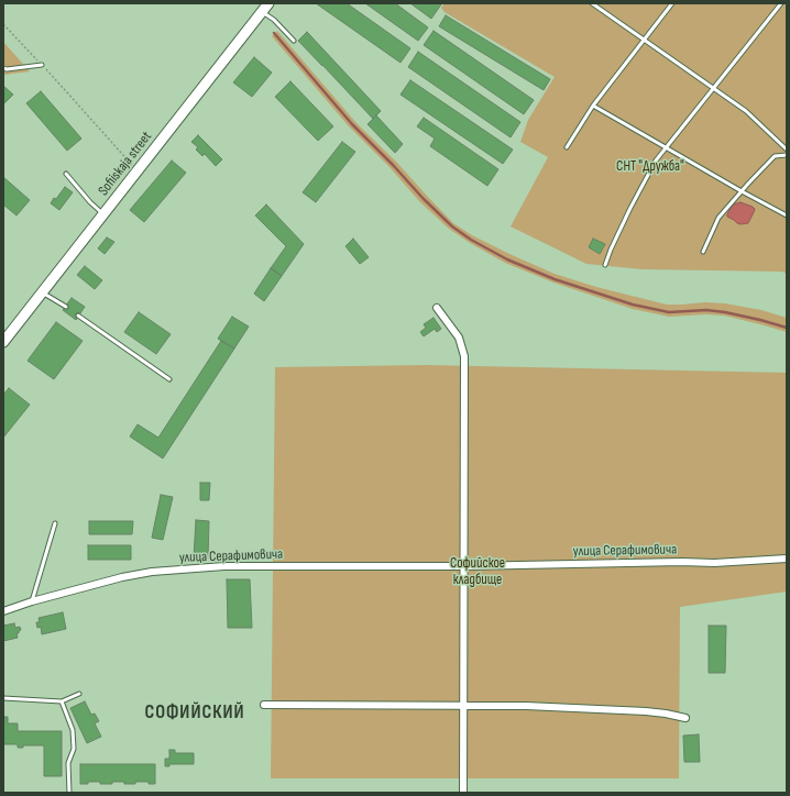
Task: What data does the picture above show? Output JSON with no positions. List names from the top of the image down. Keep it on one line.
{"streets":{"main road":["Sofiiskaja street"],"street":["улица Серафимовича"]},"districts":["СОФИЙСКИЙ"],"parks":["СНТ \"Дружба\"","Софийское кладбище"]}
